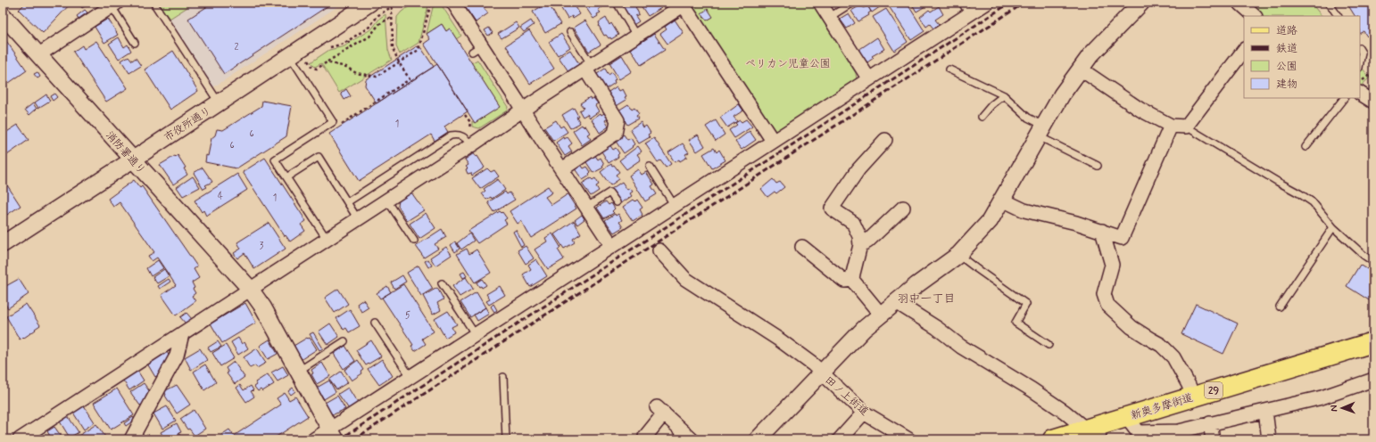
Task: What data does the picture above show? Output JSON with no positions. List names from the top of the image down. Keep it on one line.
{"streets":{"main road":["29","新奥多摩街道"],"street":["市役所通り","消防署通り","田ノ上街道"]},"crossings":[["市役所通り","消防署通り"]],"districts":["羽中一丁目"],"parks":["ペリカン児童公園"],"house_numbers":["2","1","6","6","4","1","3","5"],"legend":["道路","鉄道","公園","建物"],"north":"left"}
